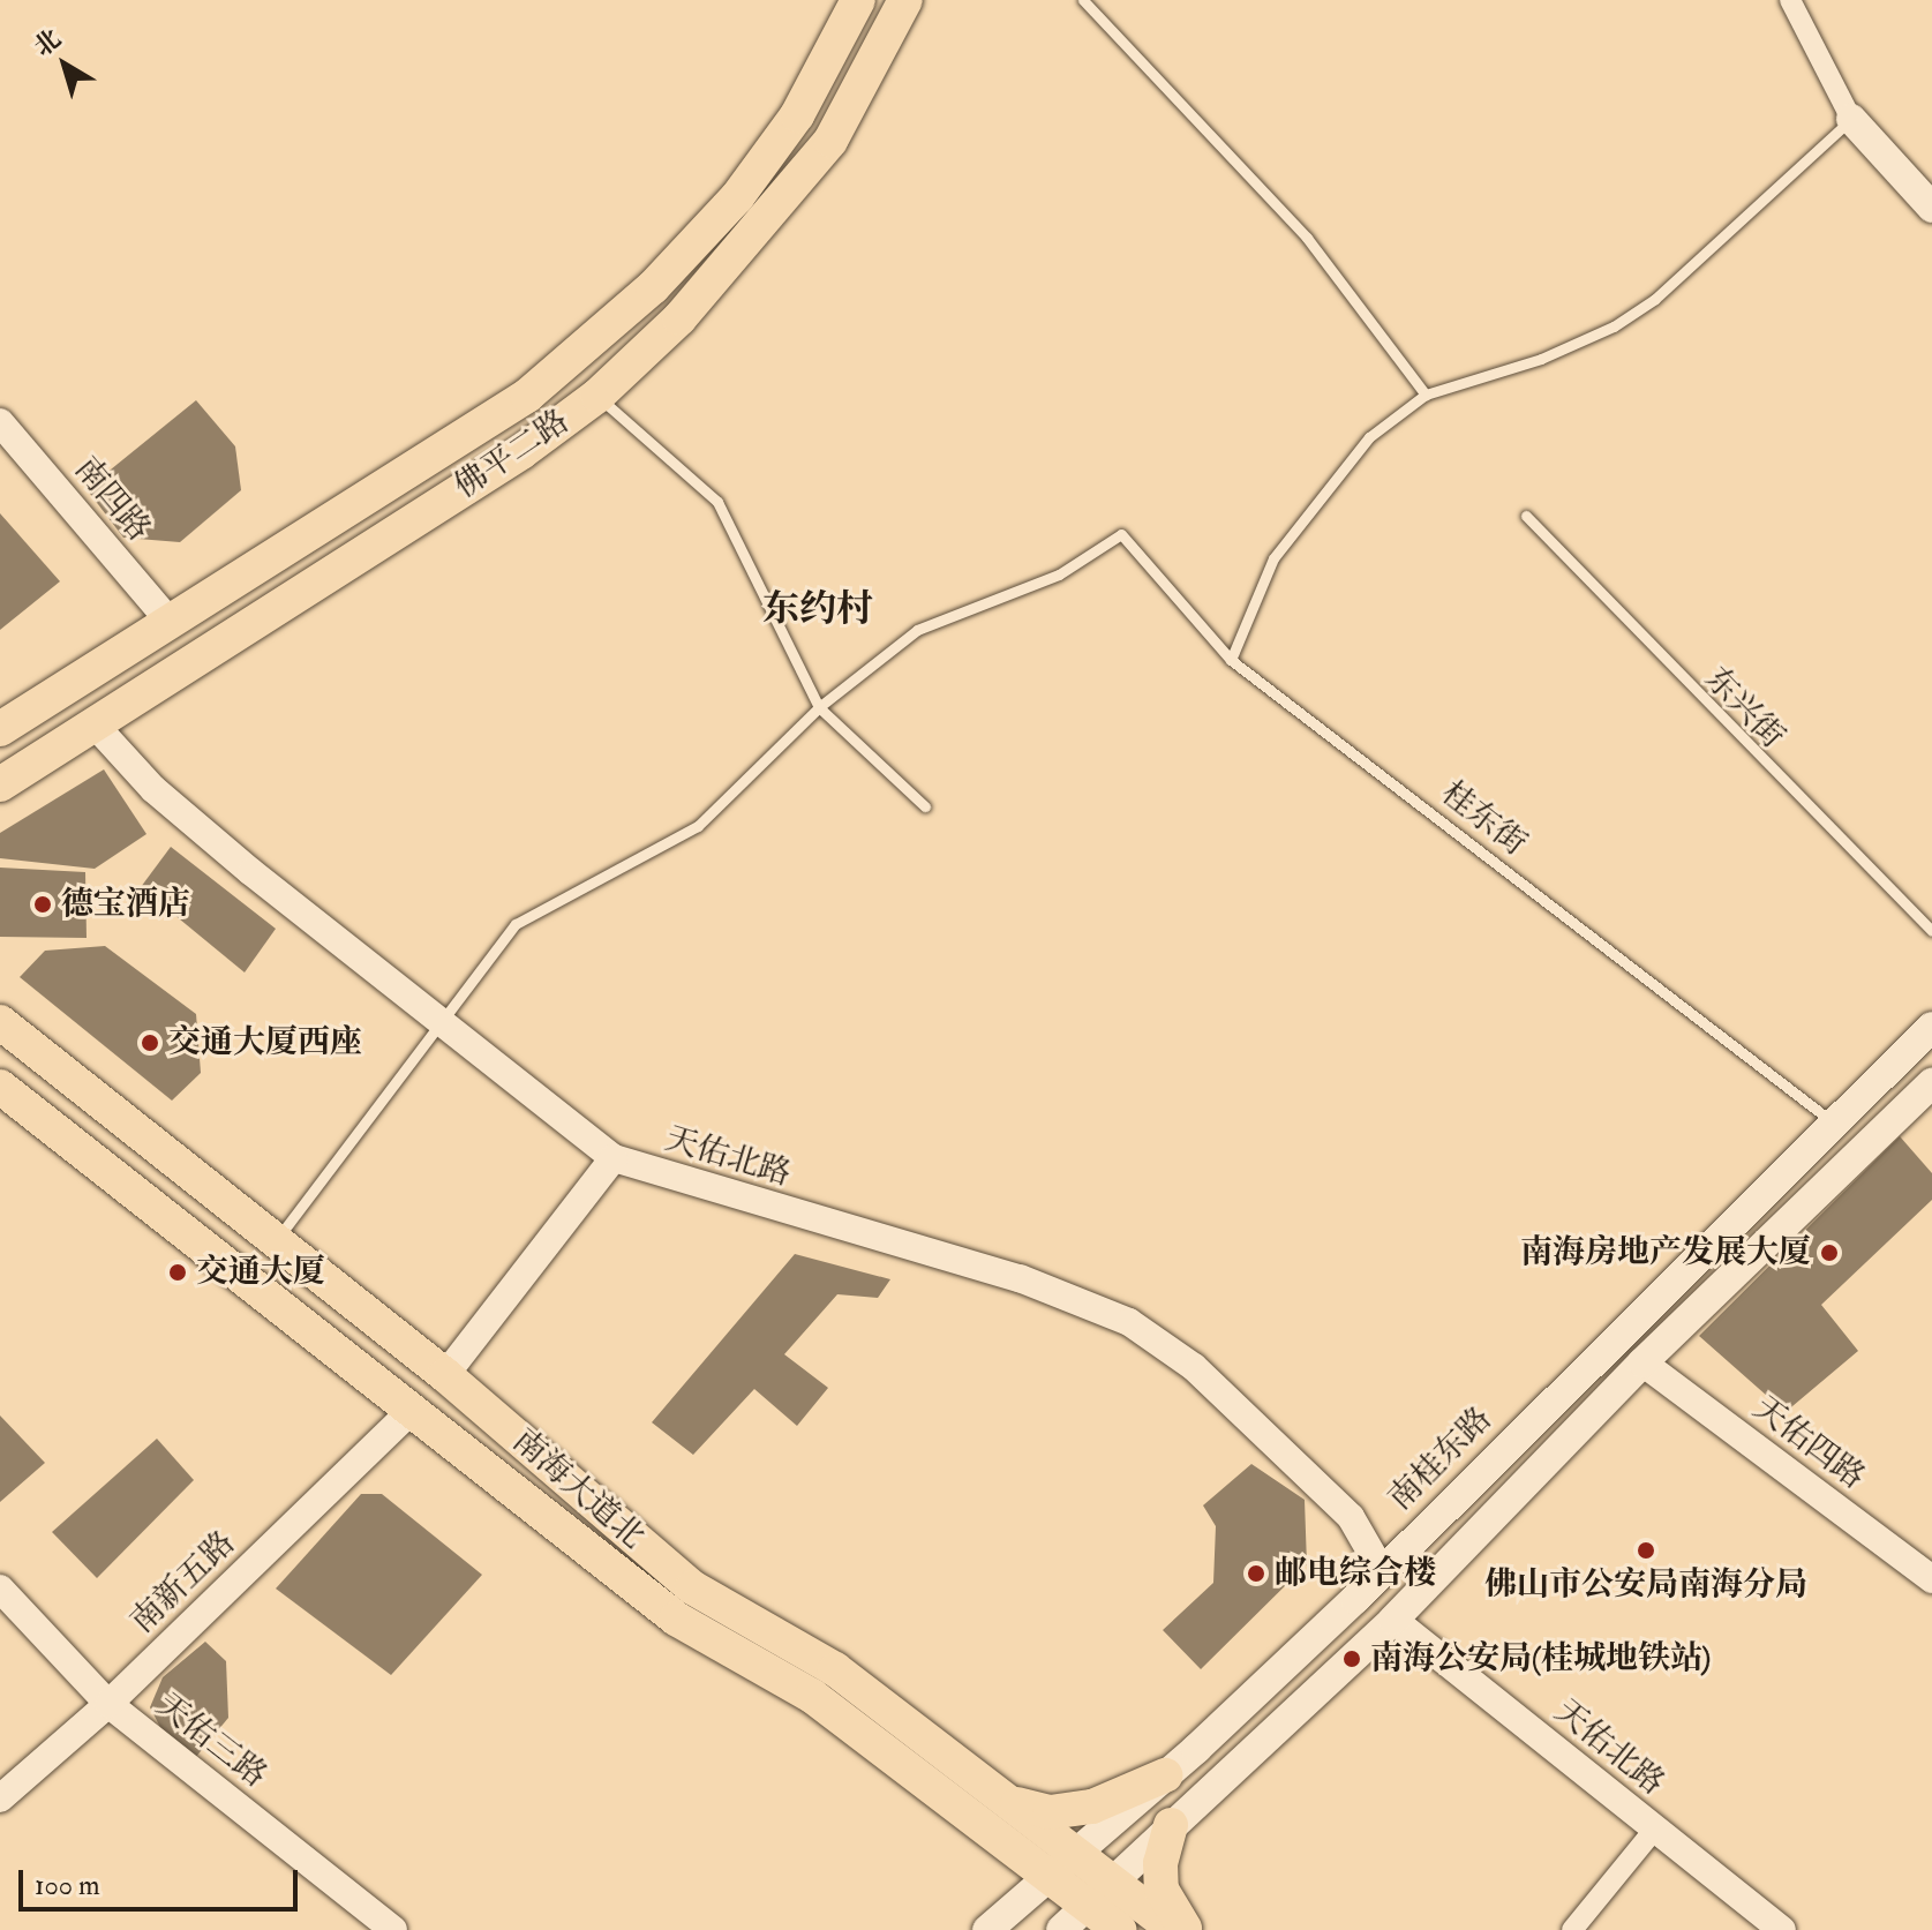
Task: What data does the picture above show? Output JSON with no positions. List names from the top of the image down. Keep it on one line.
{"streets":{"main road":["佛平二路","南桂东路","南海大道北"],"street":["南四路","天佑北路","天佑四路","南新五路","天佑三路"],"lane":["东兴街","桂东街"]},"crossings":[["佛平二路","南四路"],["佛平二路","天佑北路"],["桂东街","南桂东路"],["天佑北路","南桂东路"],["南桂东路","南海大道北"],["南海大道北","南新五路"],["南新五路","天佑三路"]],"districts":["东约村"],"places":["德宝酒店","交通大厦西座","南海房地产发展大厦","交通大厦","佛山市公安局南海分局","邮电综合楼","南海公安局(桂城地铁站)"],"scale_bar":"100 m","north":"top left"}
